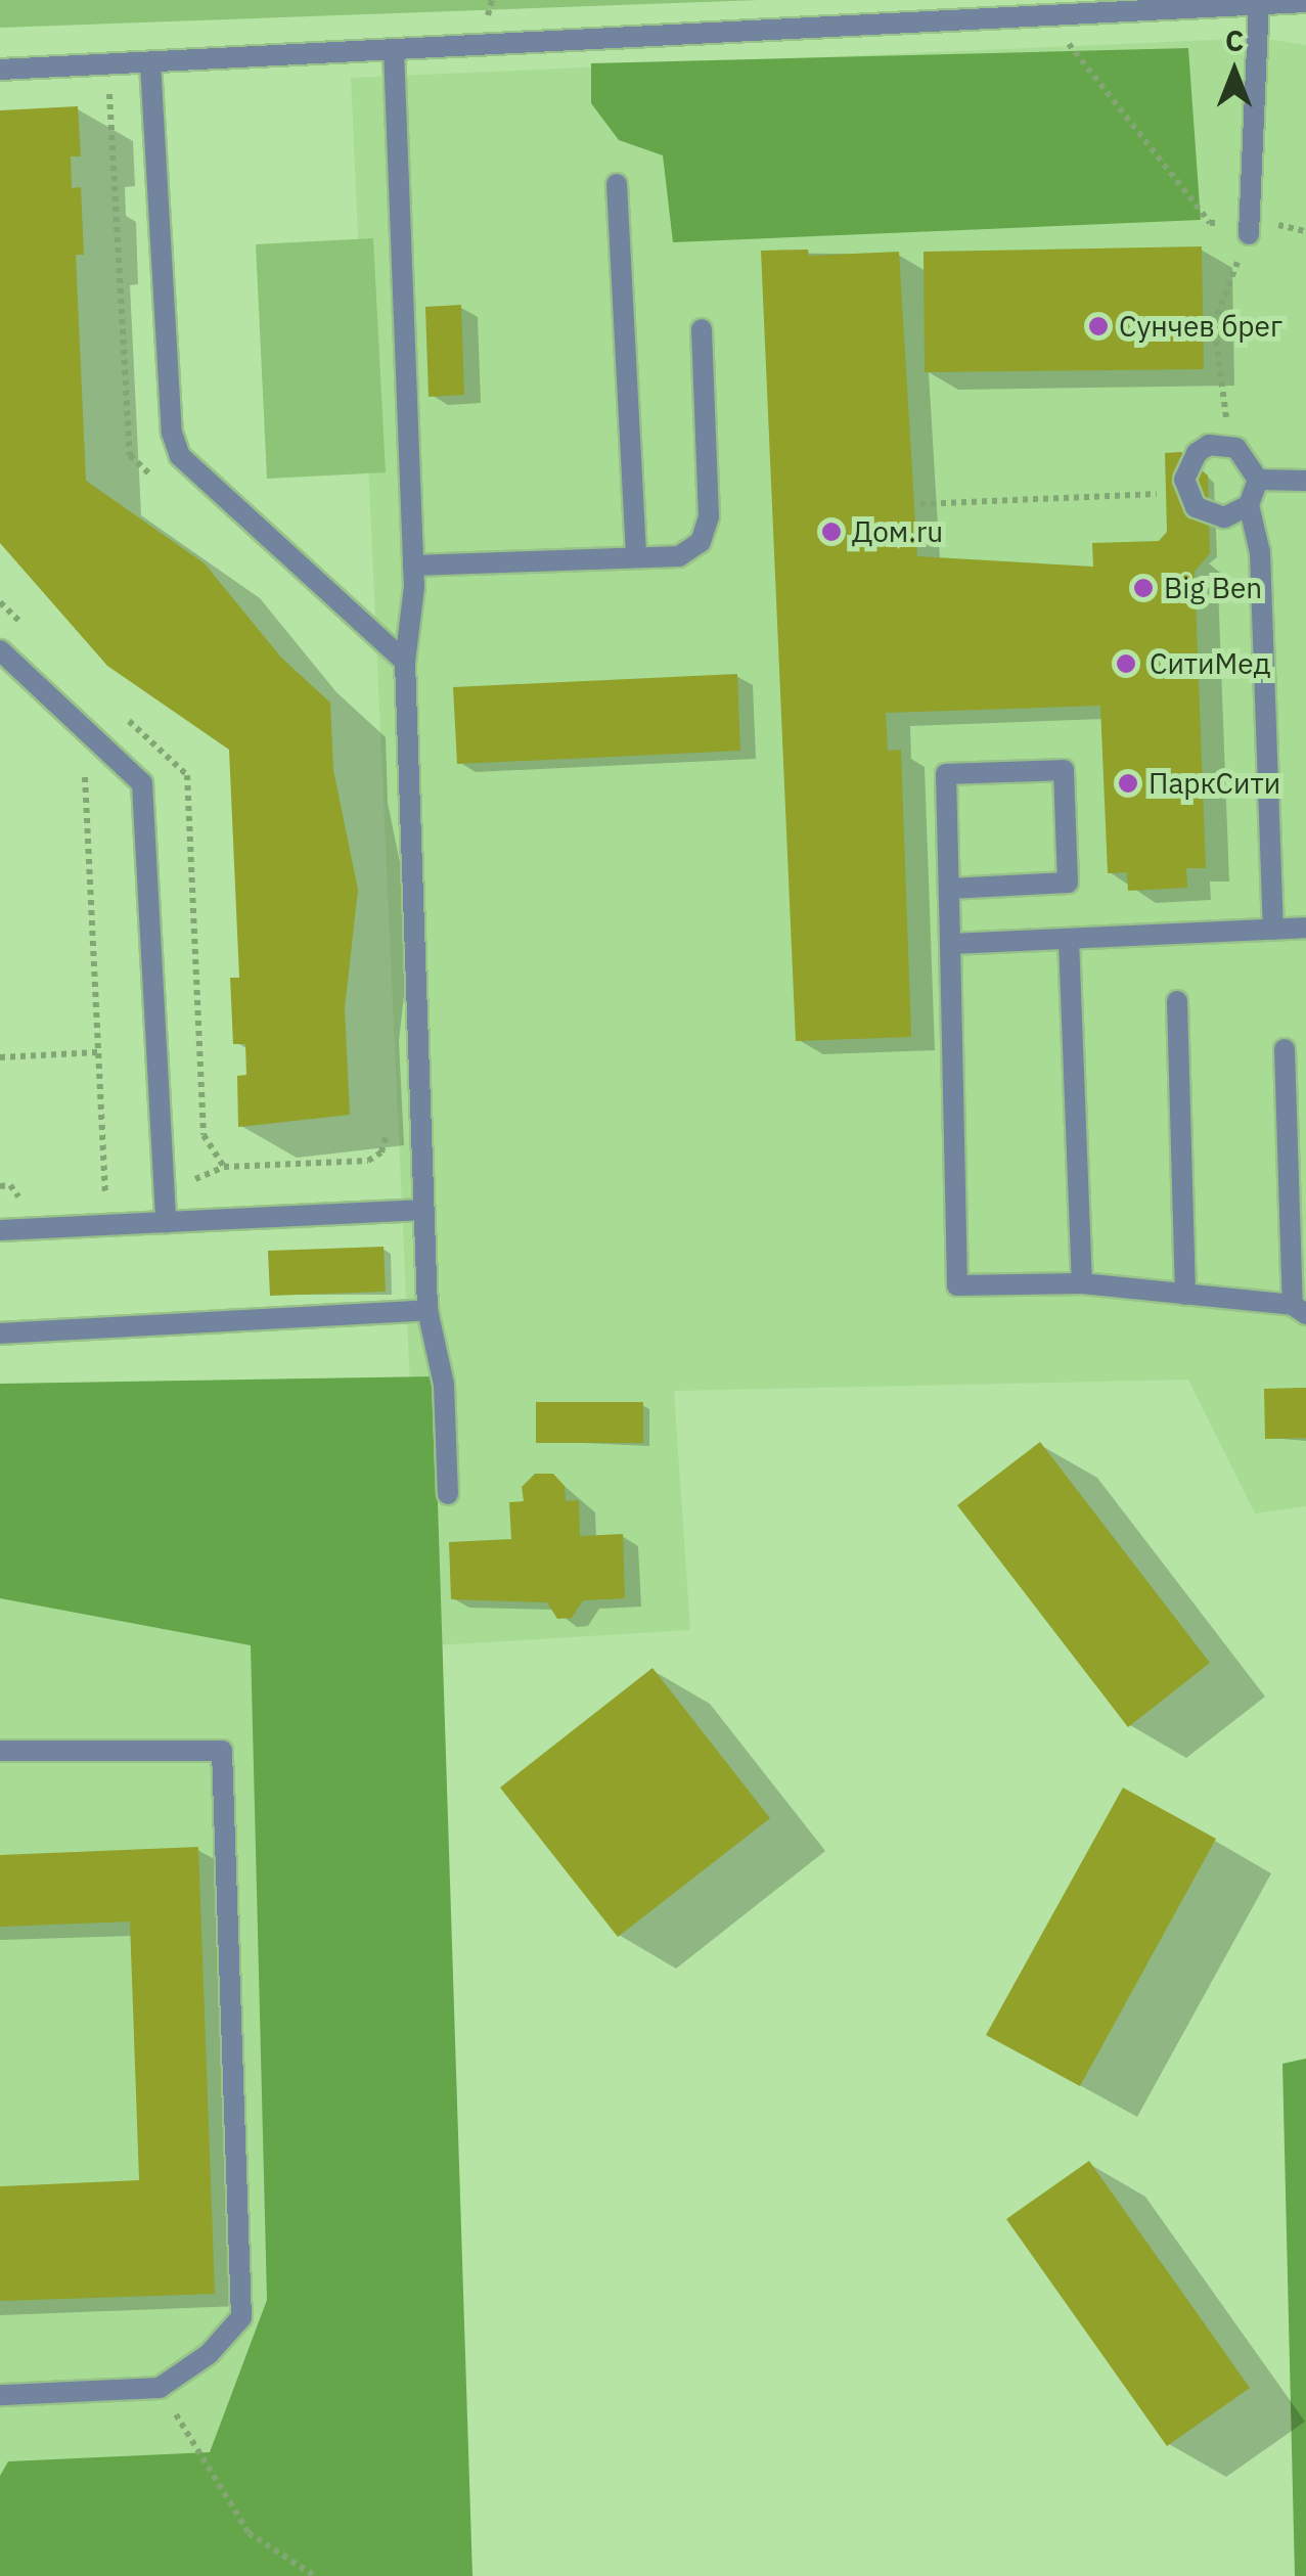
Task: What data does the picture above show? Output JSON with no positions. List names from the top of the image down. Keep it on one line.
{"places":["Сунчев брег","Дом.ru","Big Ben","СитиМед","ПаркСити"],"north":"top"}
